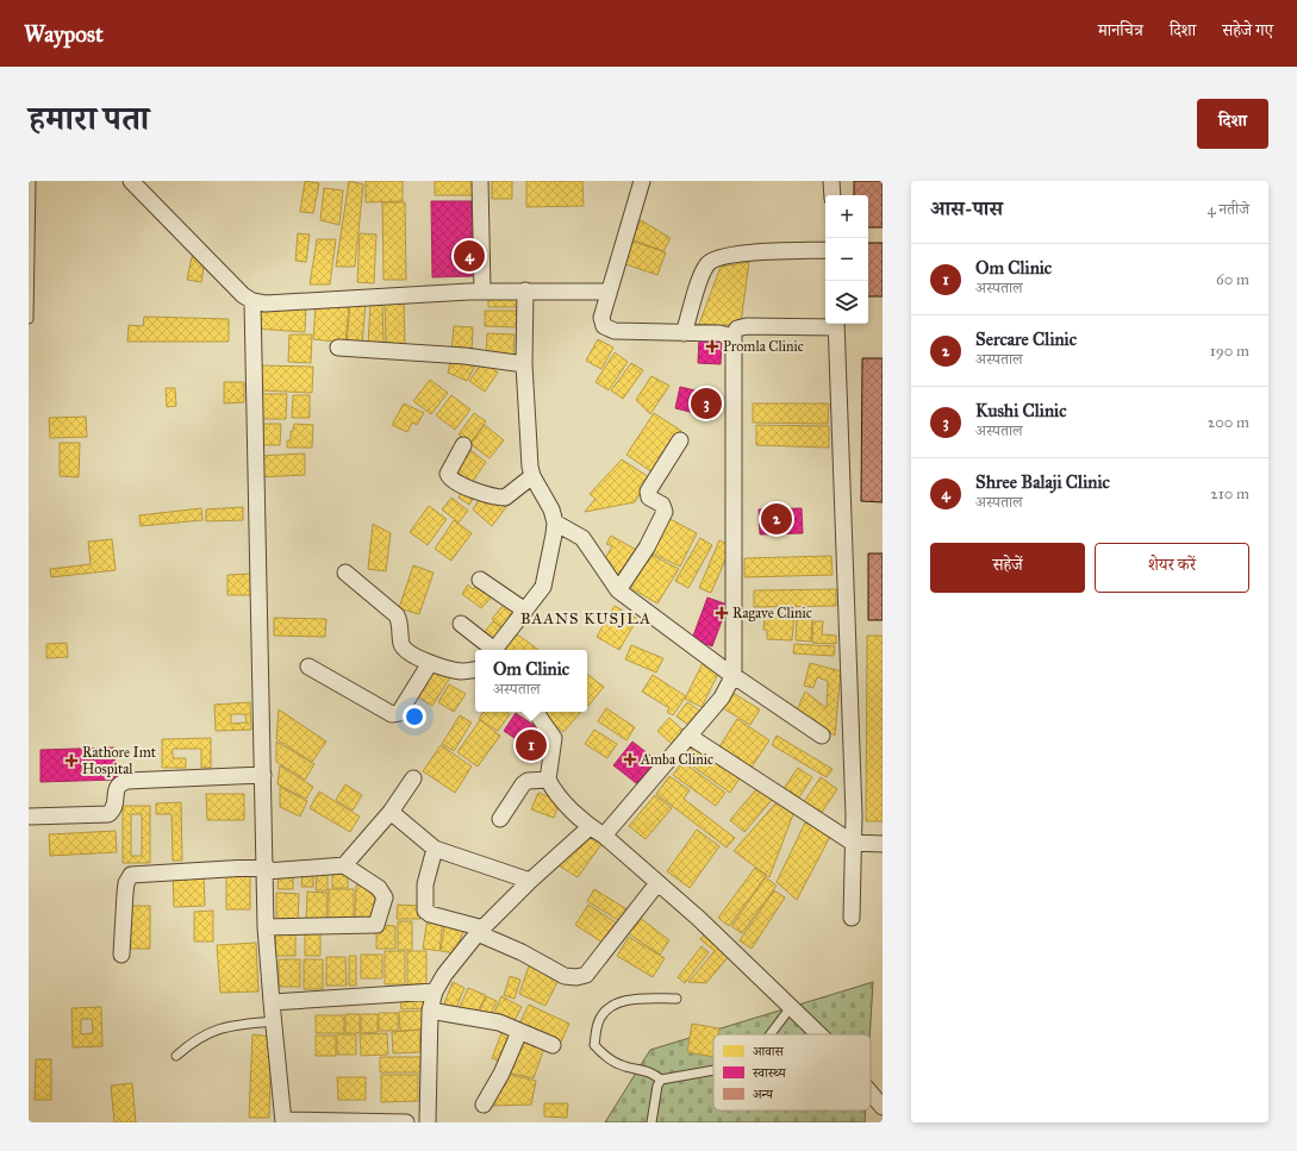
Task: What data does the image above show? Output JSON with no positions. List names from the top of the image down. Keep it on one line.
{"districts":["BAANS KUSJLA"],"places":{"health":["Promla Clinic","Ragave Clinic","Amba Clinic","Rathore Imt Hospital"]},"legend":["आवास","स्वास्थ्य","अन्य"],"page":{"header":"Waypost","nav":["मानचित्र","दिशा","सहेजे गए"],"title":"हमारा पता","buttons":["दिशा",["सहेजें","शेयर करें"]],"heading":["आस-पास","4 नतीजे"],"map_buttons":["+","−"],"pins":["4","3","2","1"],"list":[{"mark":"1","name":"Om Clinic","note":"अस्पताल","value":"60 m"},{"mark":"2","name":"Sercare Clinic","note":"अस्पताल","value":"190 m"},{"mark":"3","name":"Kushi Clinic","note":"अस्पताल","value":"200 m"},{"mark":"4","name":"Shree Balaji Clinic","note":"अस्पताल","value":"210 m"}],"popup":["Om Clinic","अस्पताल"]}}
